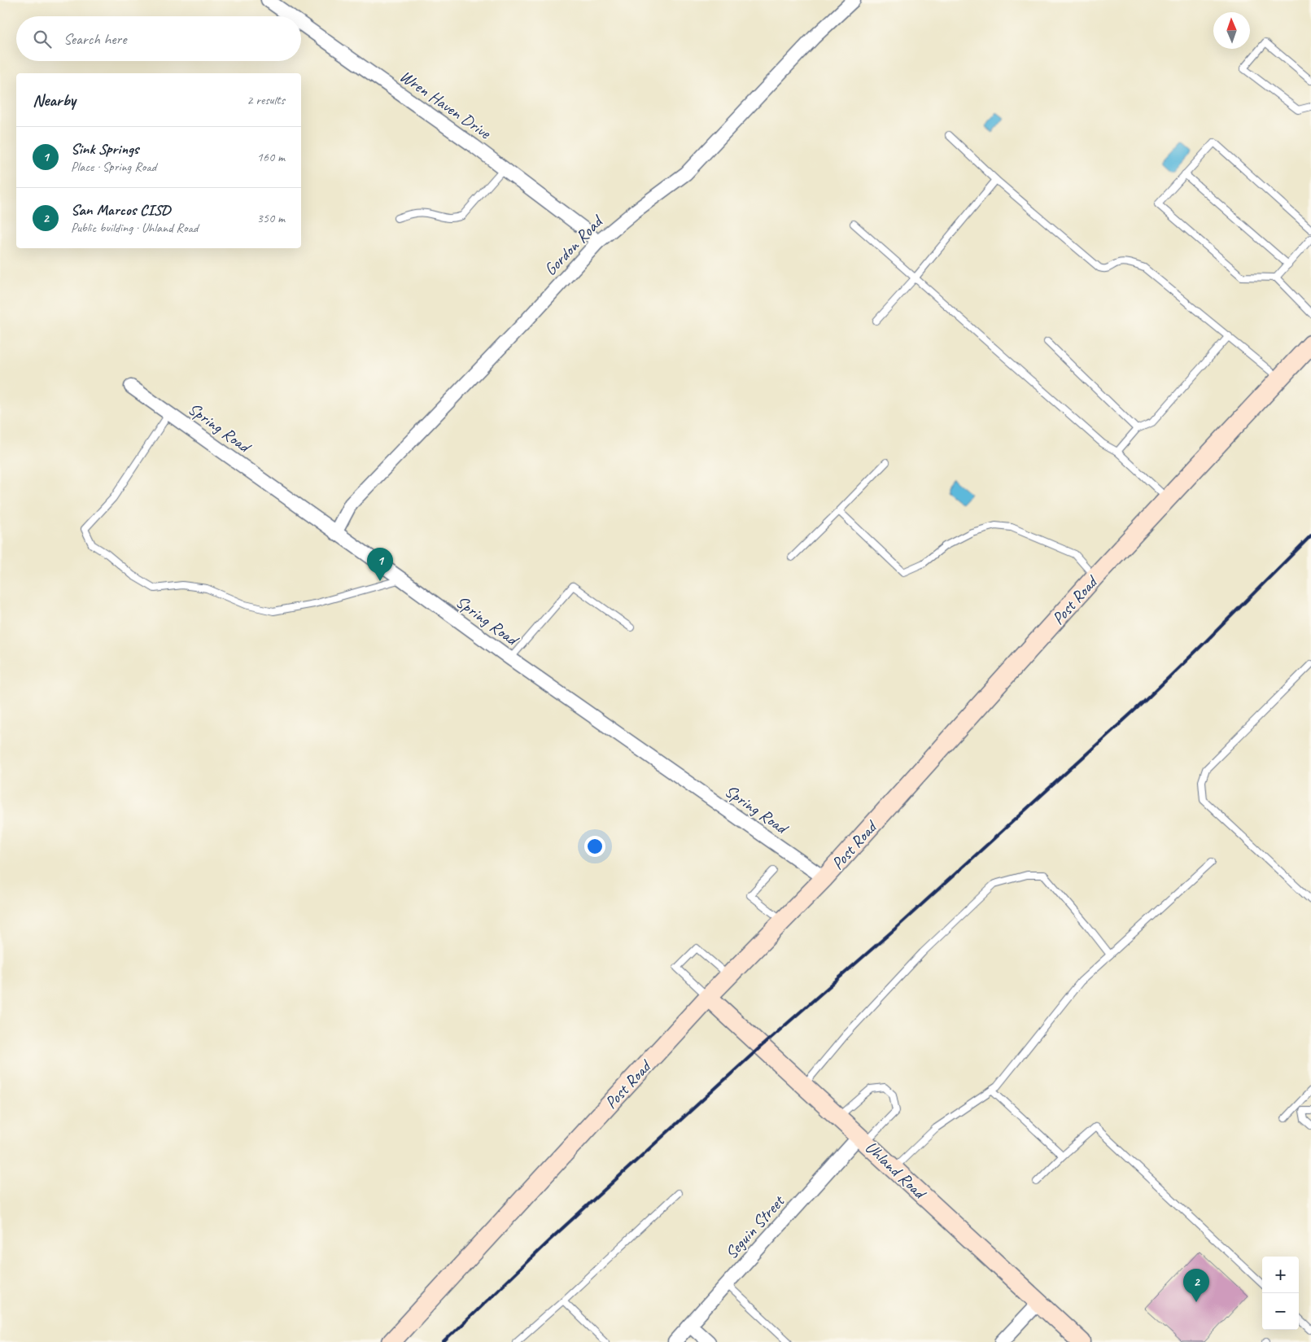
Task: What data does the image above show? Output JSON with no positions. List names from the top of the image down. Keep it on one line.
{"streets":{"street":["Wren Haven Drive","Gordon Road","Spring Road","Post Road","Uhland Road","Seguin Street"]},"crossings":[["Wren Haven Drive","Gordon Road"],["Gordon Road","Spring Road"],["Spring Road","Post Road"],["Post Road","Uhland Road"],["Uhland Road","Seguin Street"]],"north":"top","page":{"search":"Search here","heading":["Nearby","2 results"],"list":[{"mark":"1","name":"Sink Springs","note":"Place · Spring Road","value":"160 m"},{"mark":"2","name":"San Marcos CISD","note":"Public building · Uhland Road","value":"350 m"}],"pins":["1","2"],"map_buttons":["+","−"]}}
